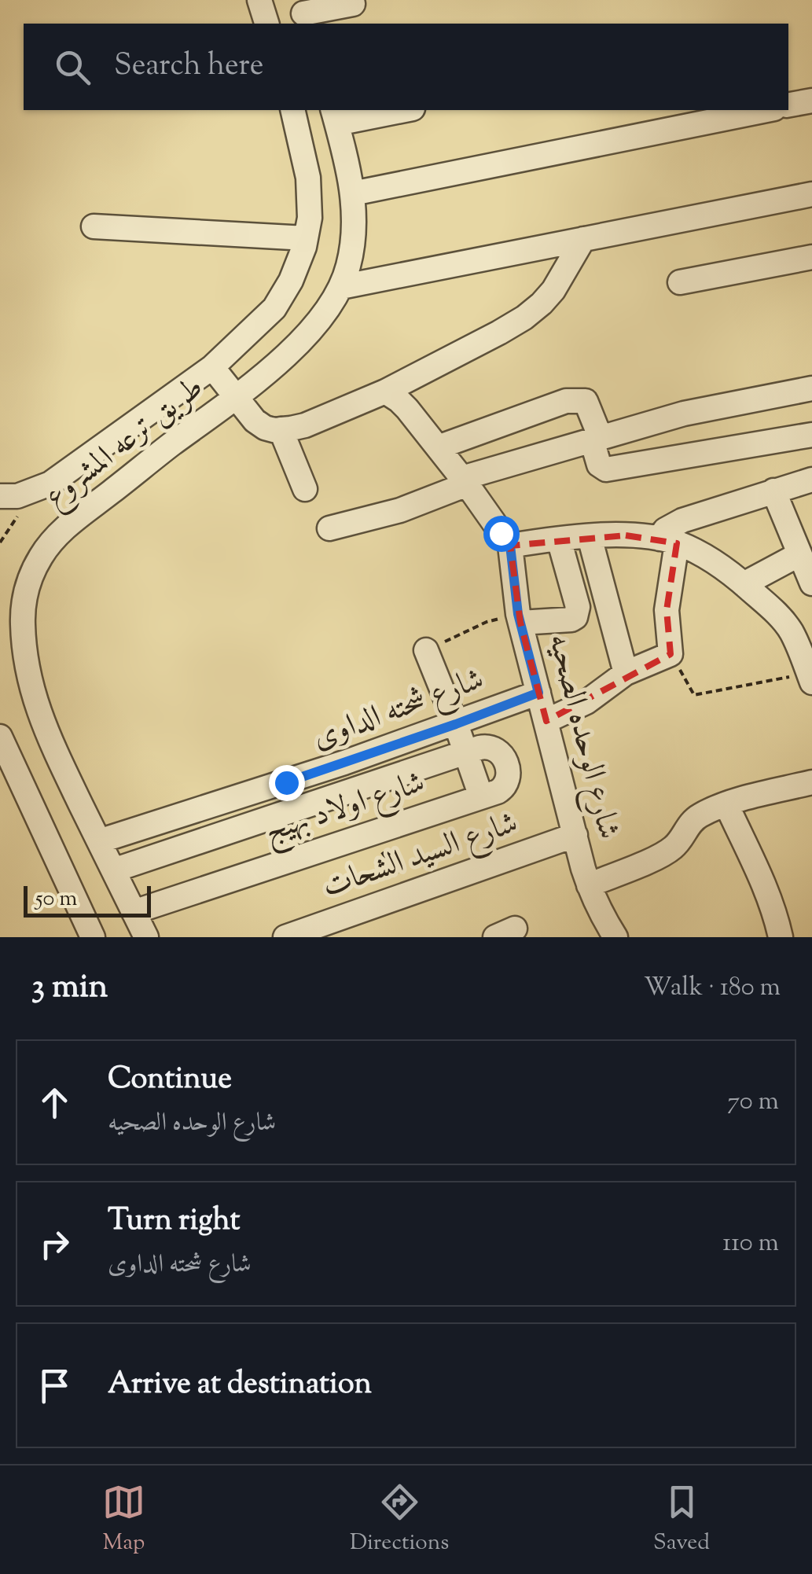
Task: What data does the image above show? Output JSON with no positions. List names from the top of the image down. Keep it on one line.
{"streets":{"street":["طريق ترعه المشروع","شارع شحته الداوى","شارع الوحده الصحيه","شارع اولاد بهيج","شارع السيد الشحات"]},"crossings":[["طريق ترعه المشروع","شارع شحته الداوى"],["طريق ترعه المشروع","شارع اولاد بهيج"],["شارع شحته الداوى","شارع الوحده الصحيه"],["شارع الوحده الصحيه","شارع السيد الشحات"]],"scale_bar":"50 m","page":{"search":"Search here","scale":"50 m","heading":["3 min","Walk · 180 m"],"list":[["Continue","شارع الوحده الصحيه","70 m"],["Turn right","شارع شحته الداوى","110 m"],"Arrive at destination"],"nav":["Map","Directions","Saved"]}}
